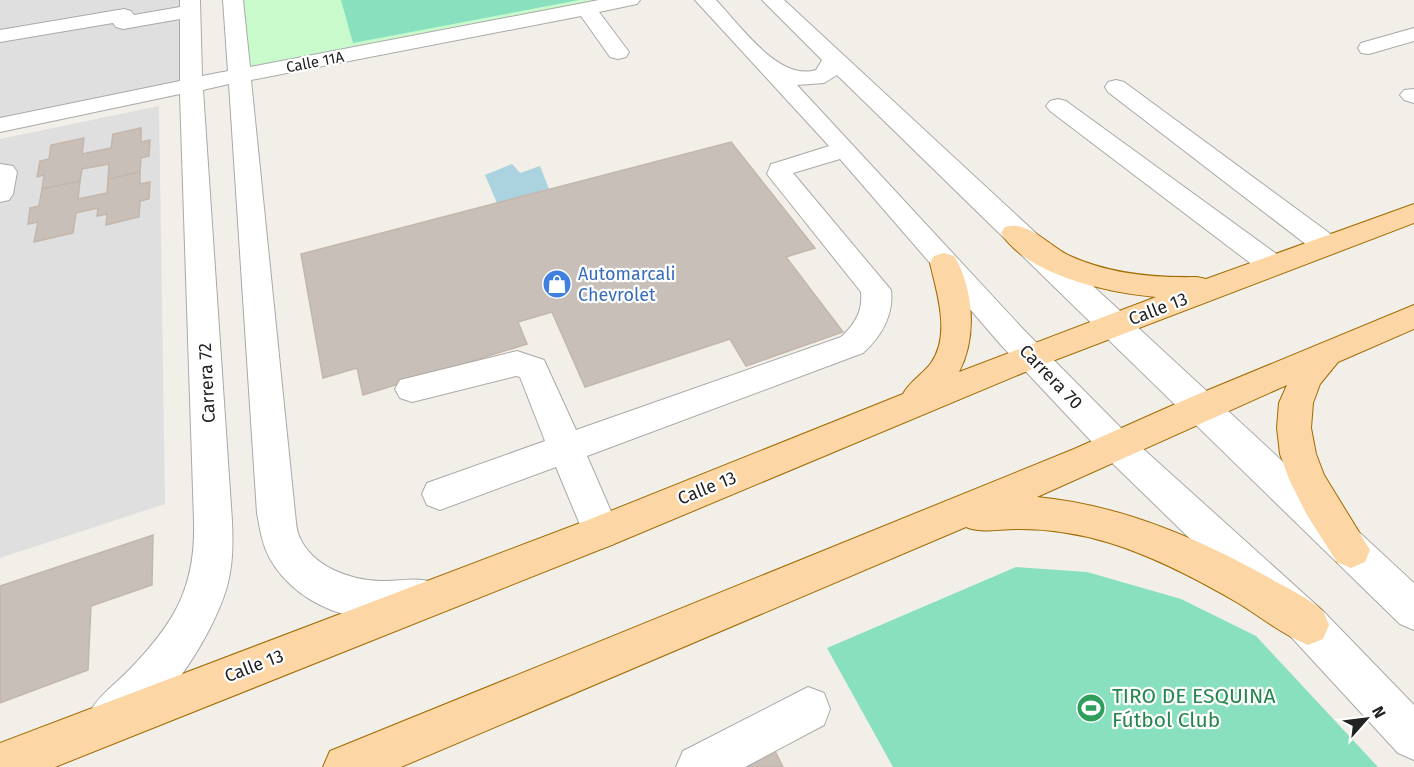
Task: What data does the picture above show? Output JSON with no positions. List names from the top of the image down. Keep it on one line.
{"streets":{"main road":["Calle 13"],"street":["Calle 11A","Carrera 70","Carrera 72"]},"crossings":[["Calle 11A","Carrera 72"],["Calle 13","Carrera 70"],["Calle 13","Carrera 72"]],"places":{"shop":["Automarcali Chevrolet"],"sports":["TIRO DE ESQUINA Fútbol Club"]},"north":"top right"}
